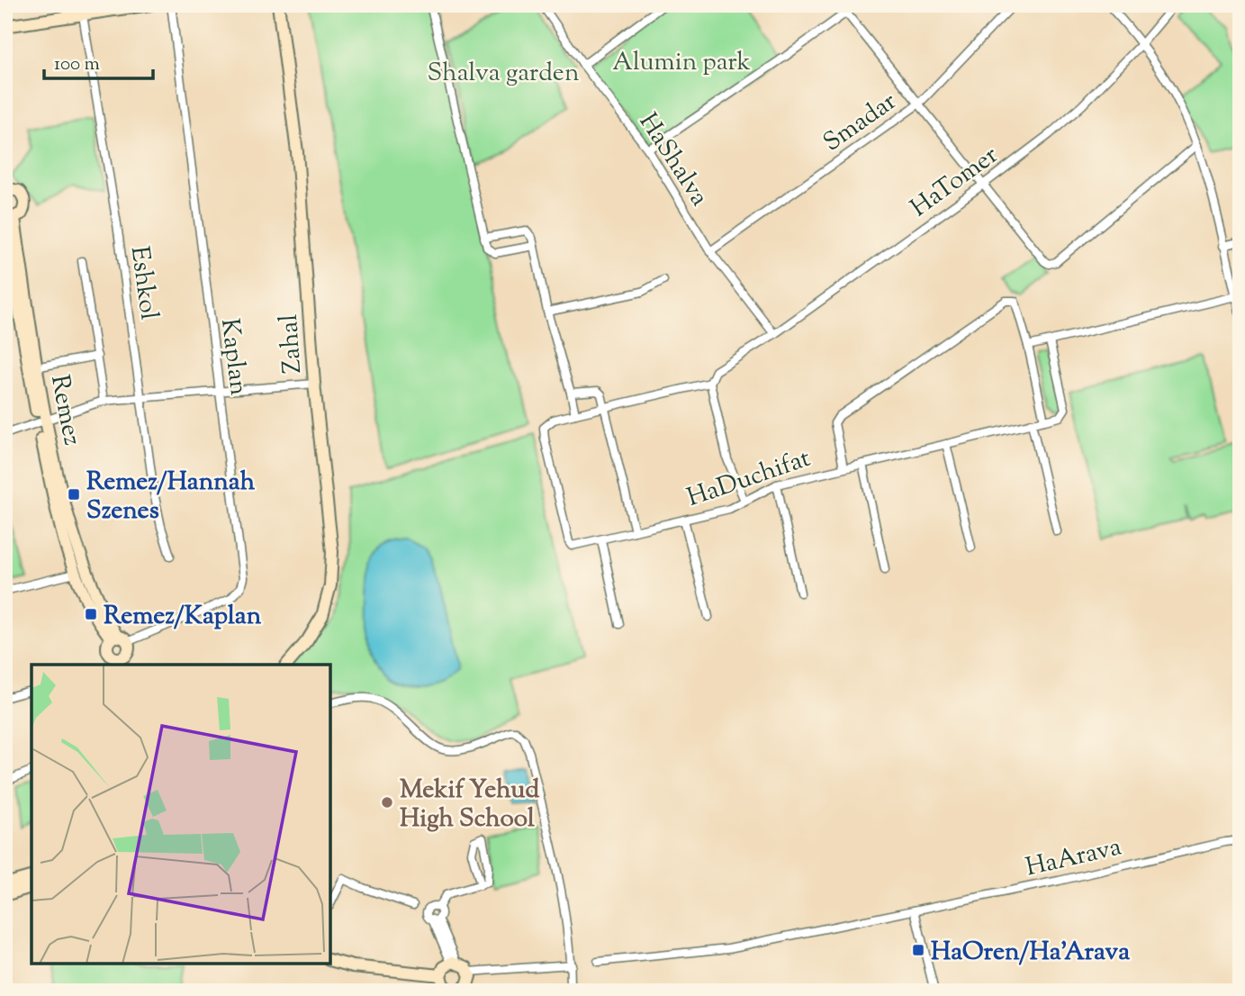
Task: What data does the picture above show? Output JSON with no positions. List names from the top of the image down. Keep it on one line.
{"streets":{"street":["Smadar","HaShalva","HaTomer","Eshkol","Zahal","Kaplan","Remez","HaDuchifat","HaArava"]},"crossings":[["Smadar","HaShalva"],["HaShalva","HaTomer"],["Kaplan","Remez"]],"parks":["Alumin park","Shalva garden"],"places":{"transit":["Remez/Hannah Szenes","Remez/Kaplan","HaOren/Ha'Arava"],"other":["Mekif Yehud High School"]},"scale_bar":"100 m"}
